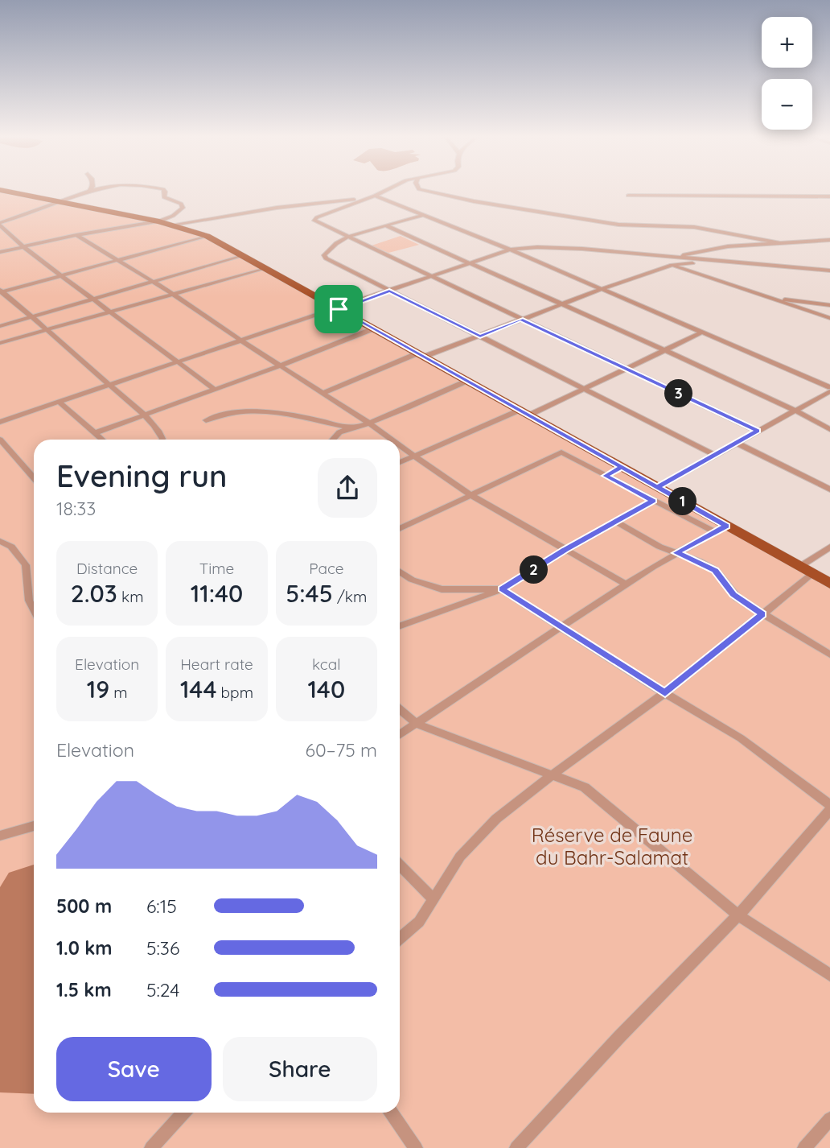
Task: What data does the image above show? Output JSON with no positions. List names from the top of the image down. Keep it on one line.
{"parks":["Réserve de Faune du Bahr-Salamat"],"page":{"map_buttons":["+","−"],"pins":["3","1","2"],"heading":["Evening run","18:33"],"stats":[["Distance","2.03 km"],["Time","11:40"],["Pace","5:45 /km"],["Elevation","19 m"],["Heart rate","144 bpm"],["kcal","140"]],"chart":["Elevation","60–75 m"],"list":[{"name":"500 m","note":"6:15"},{"name":"1.0 km","note":"5:36"},{"name":"1.5 km","note":"5:24"}],"buttons":["Save","Share"]}}
